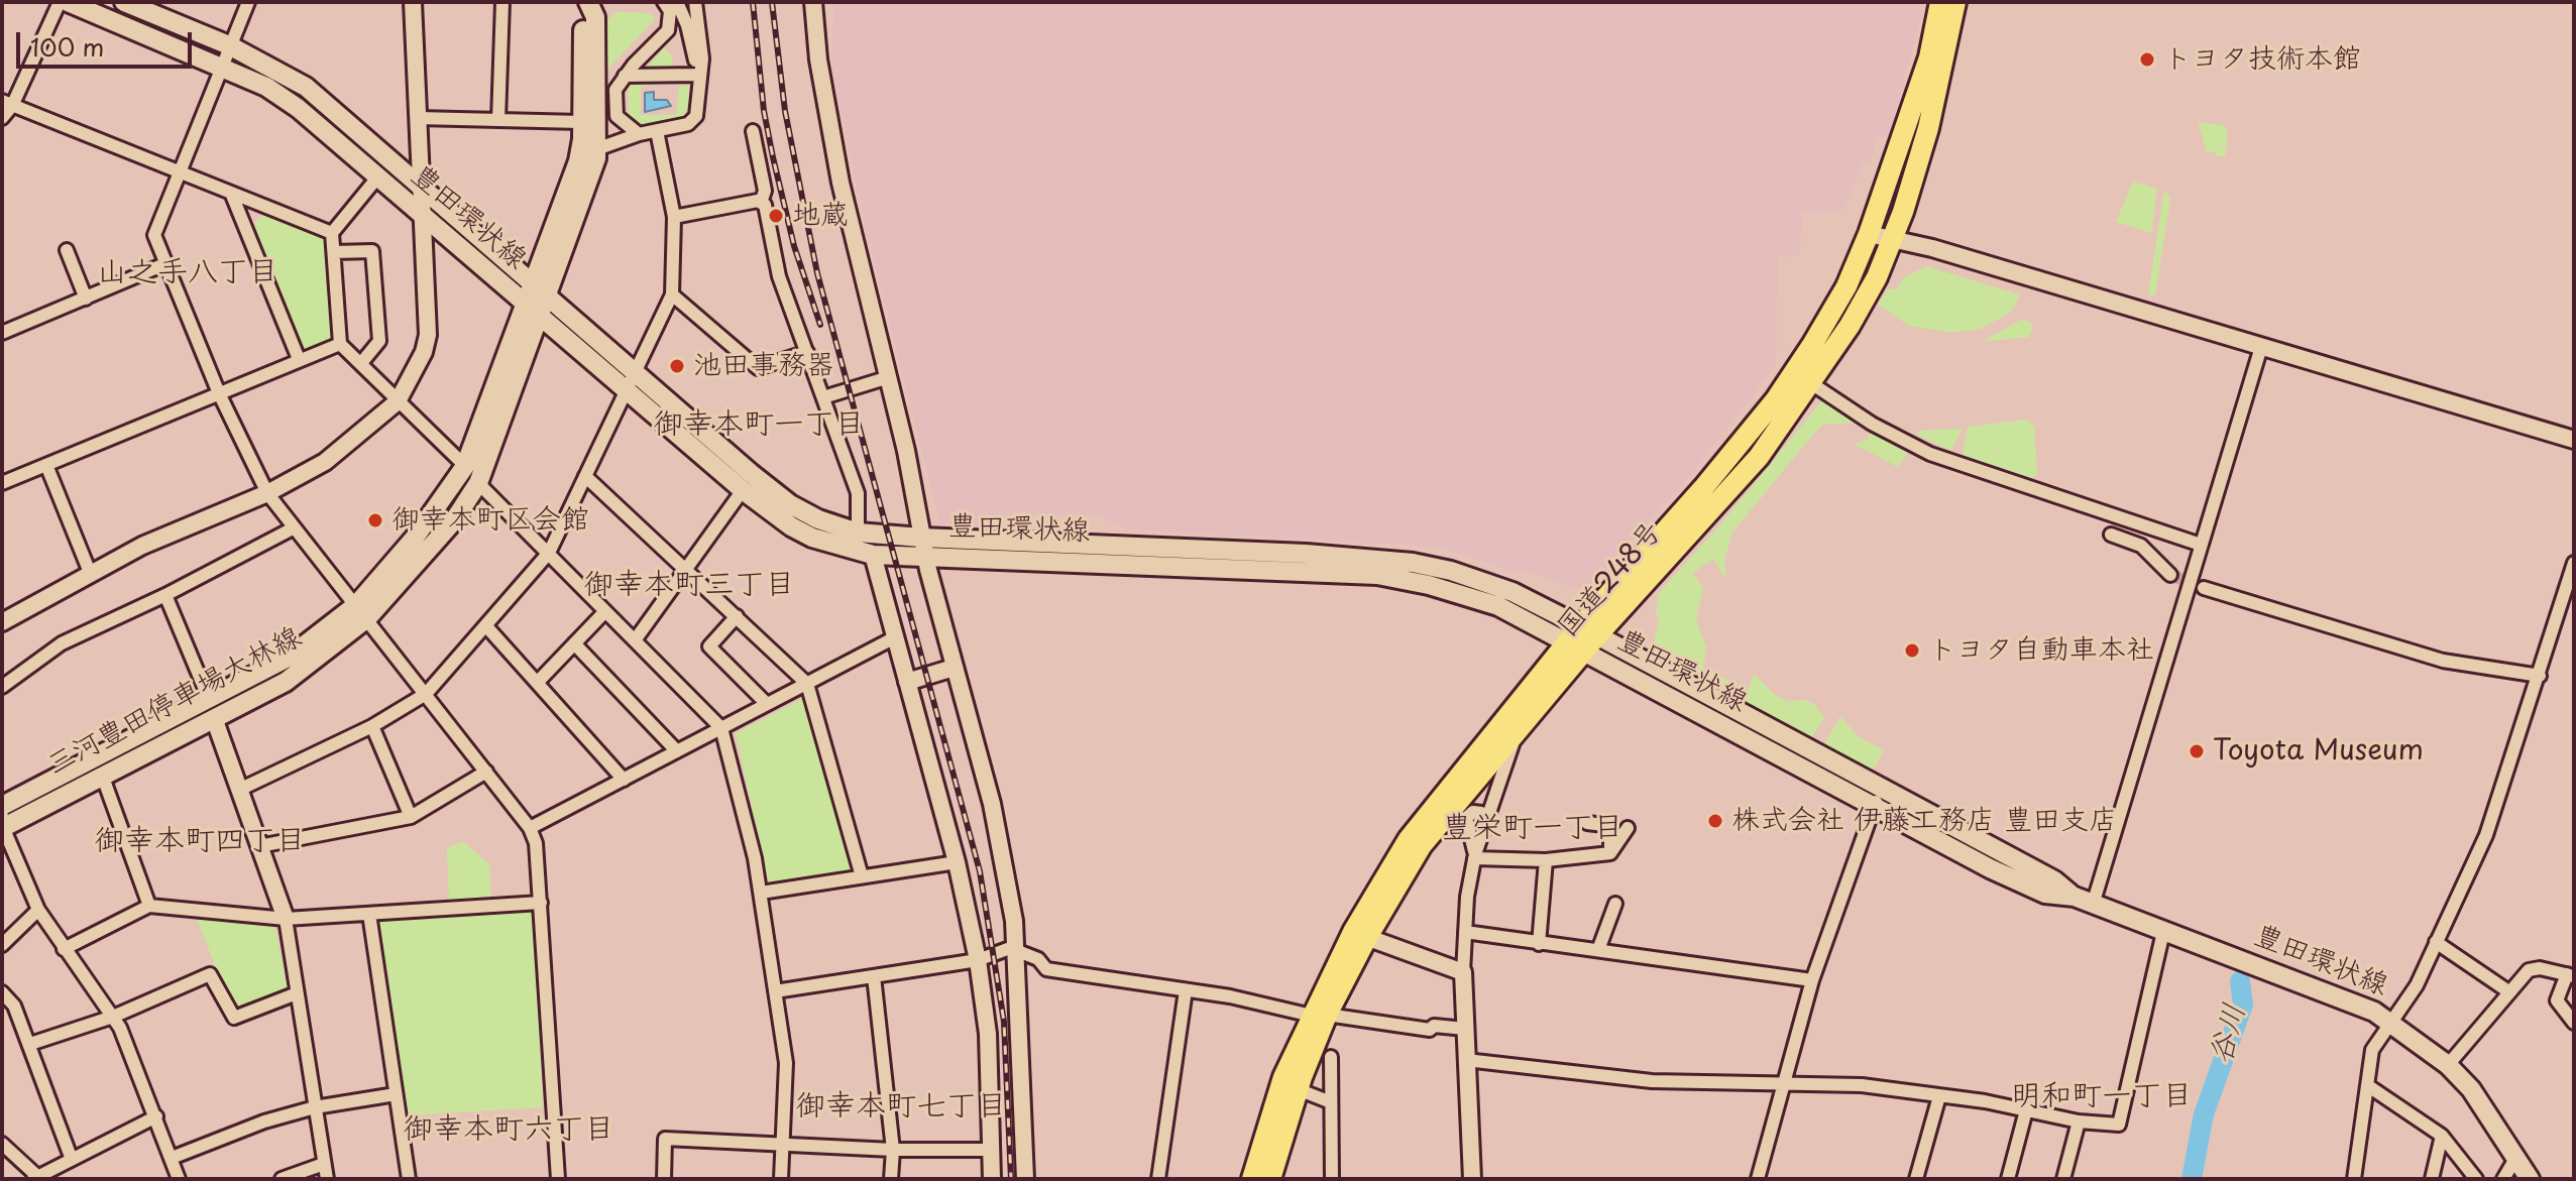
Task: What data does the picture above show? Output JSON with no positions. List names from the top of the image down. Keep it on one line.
{"streets":{"highway":["国道248号"],"main road":["豊田環状線","三河豊田停車場大林線"]},"crossings":[["豊田環状線","国道248号"],["豊田環状線","三河豊田停車場大林線"]],"districts":["山之手八丁目","御幸本町一丁目","御幸本町三丁目","豊栄町一丁目","御幸本町四丁目","明和町一丁目","御幸本町七丁目","御幸本町六丁目"],"water":["谷川"],"places":["トヨタ技術本館","地蔵","池田事務器","御幸本町区会館","トヨタ自動車本社","Toyota Museum","株式会社 伊藤工務店 豊田支店"],"scale_bar":"100 m"}
